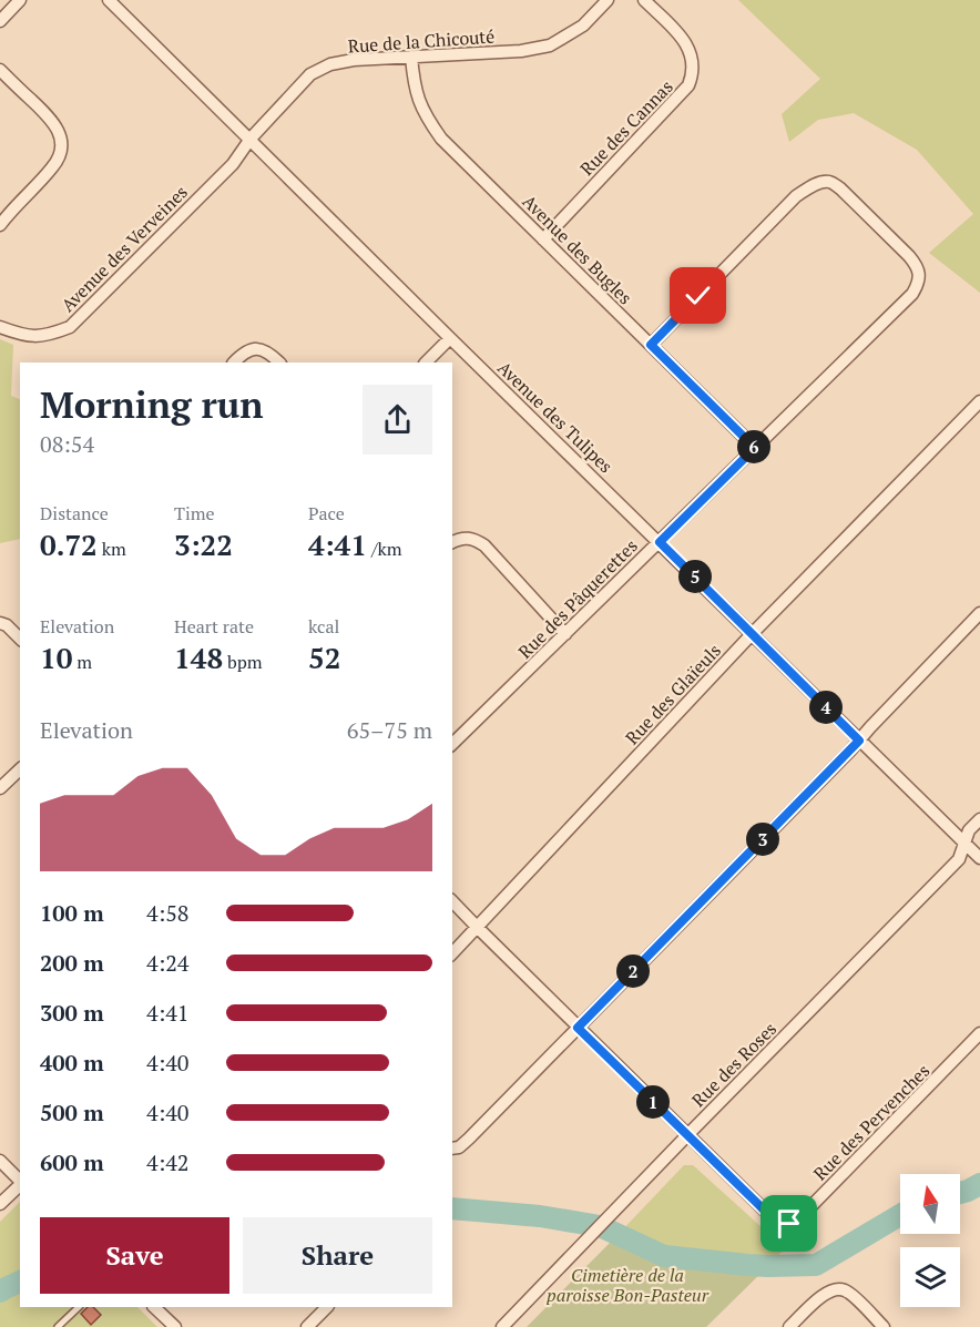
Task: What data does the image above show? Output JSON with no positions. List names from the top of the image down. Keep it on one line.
{"streets":{"street":["Rue de la Chicouté","Rue des Cannas","Avenue des Verveines","Avenue des Bugles","Avenue des Tulipes","Rue des Pâquerettes","Rue des Glaïeuls","Rue des Roses","Rue des Pervenches"]},"crossings":[["Rue de la Chicouté","Avenue des Verveines"],["Rue de la Chicouté","Avenue des Bugles"],["Rue de la Chicouté","Avenue des Tulipes"],["Rue des Cannas","Avenue des Bugles"],["Avenue des Verveines","Avenue des Tulipes"],["Avenue des Bugles","Rue des Pâquerettes"],["Avenue des Tulipes","Rue des Pâquerettes"],["Avenue des Tulipes","Rue des Glaïeuls"],["Avenue des Tulipes","Rue des Roses"],["Rue des Roses","Rue des Pervenches"]],"parks":["Cimetière de la paroisse Bon-Pasteur"],"north":"top","page":{"heading":["Morning run","08:54"],"pins":["6","5","4","3","2","1"],"stats":[["Distance","0.72 km"],["Time","3:22"],["Pace","4:41 /km"],["Elevation","10 m"],["Heart rate","148 bpm"],["kcal","52"]],"chart":["Elevation","65–75 m"],"list":[{"name":"100 m","note":"4:58"},{"name":"200 m","note":"4:24"},{"name":"300 m","note":"4:41"},{"name":"400 m","note":"4:40"},{"name":"500 m","note":"4:40"},{"name":"600 m","note":"4:42"}],"buttons":["Save","Share"]}}
